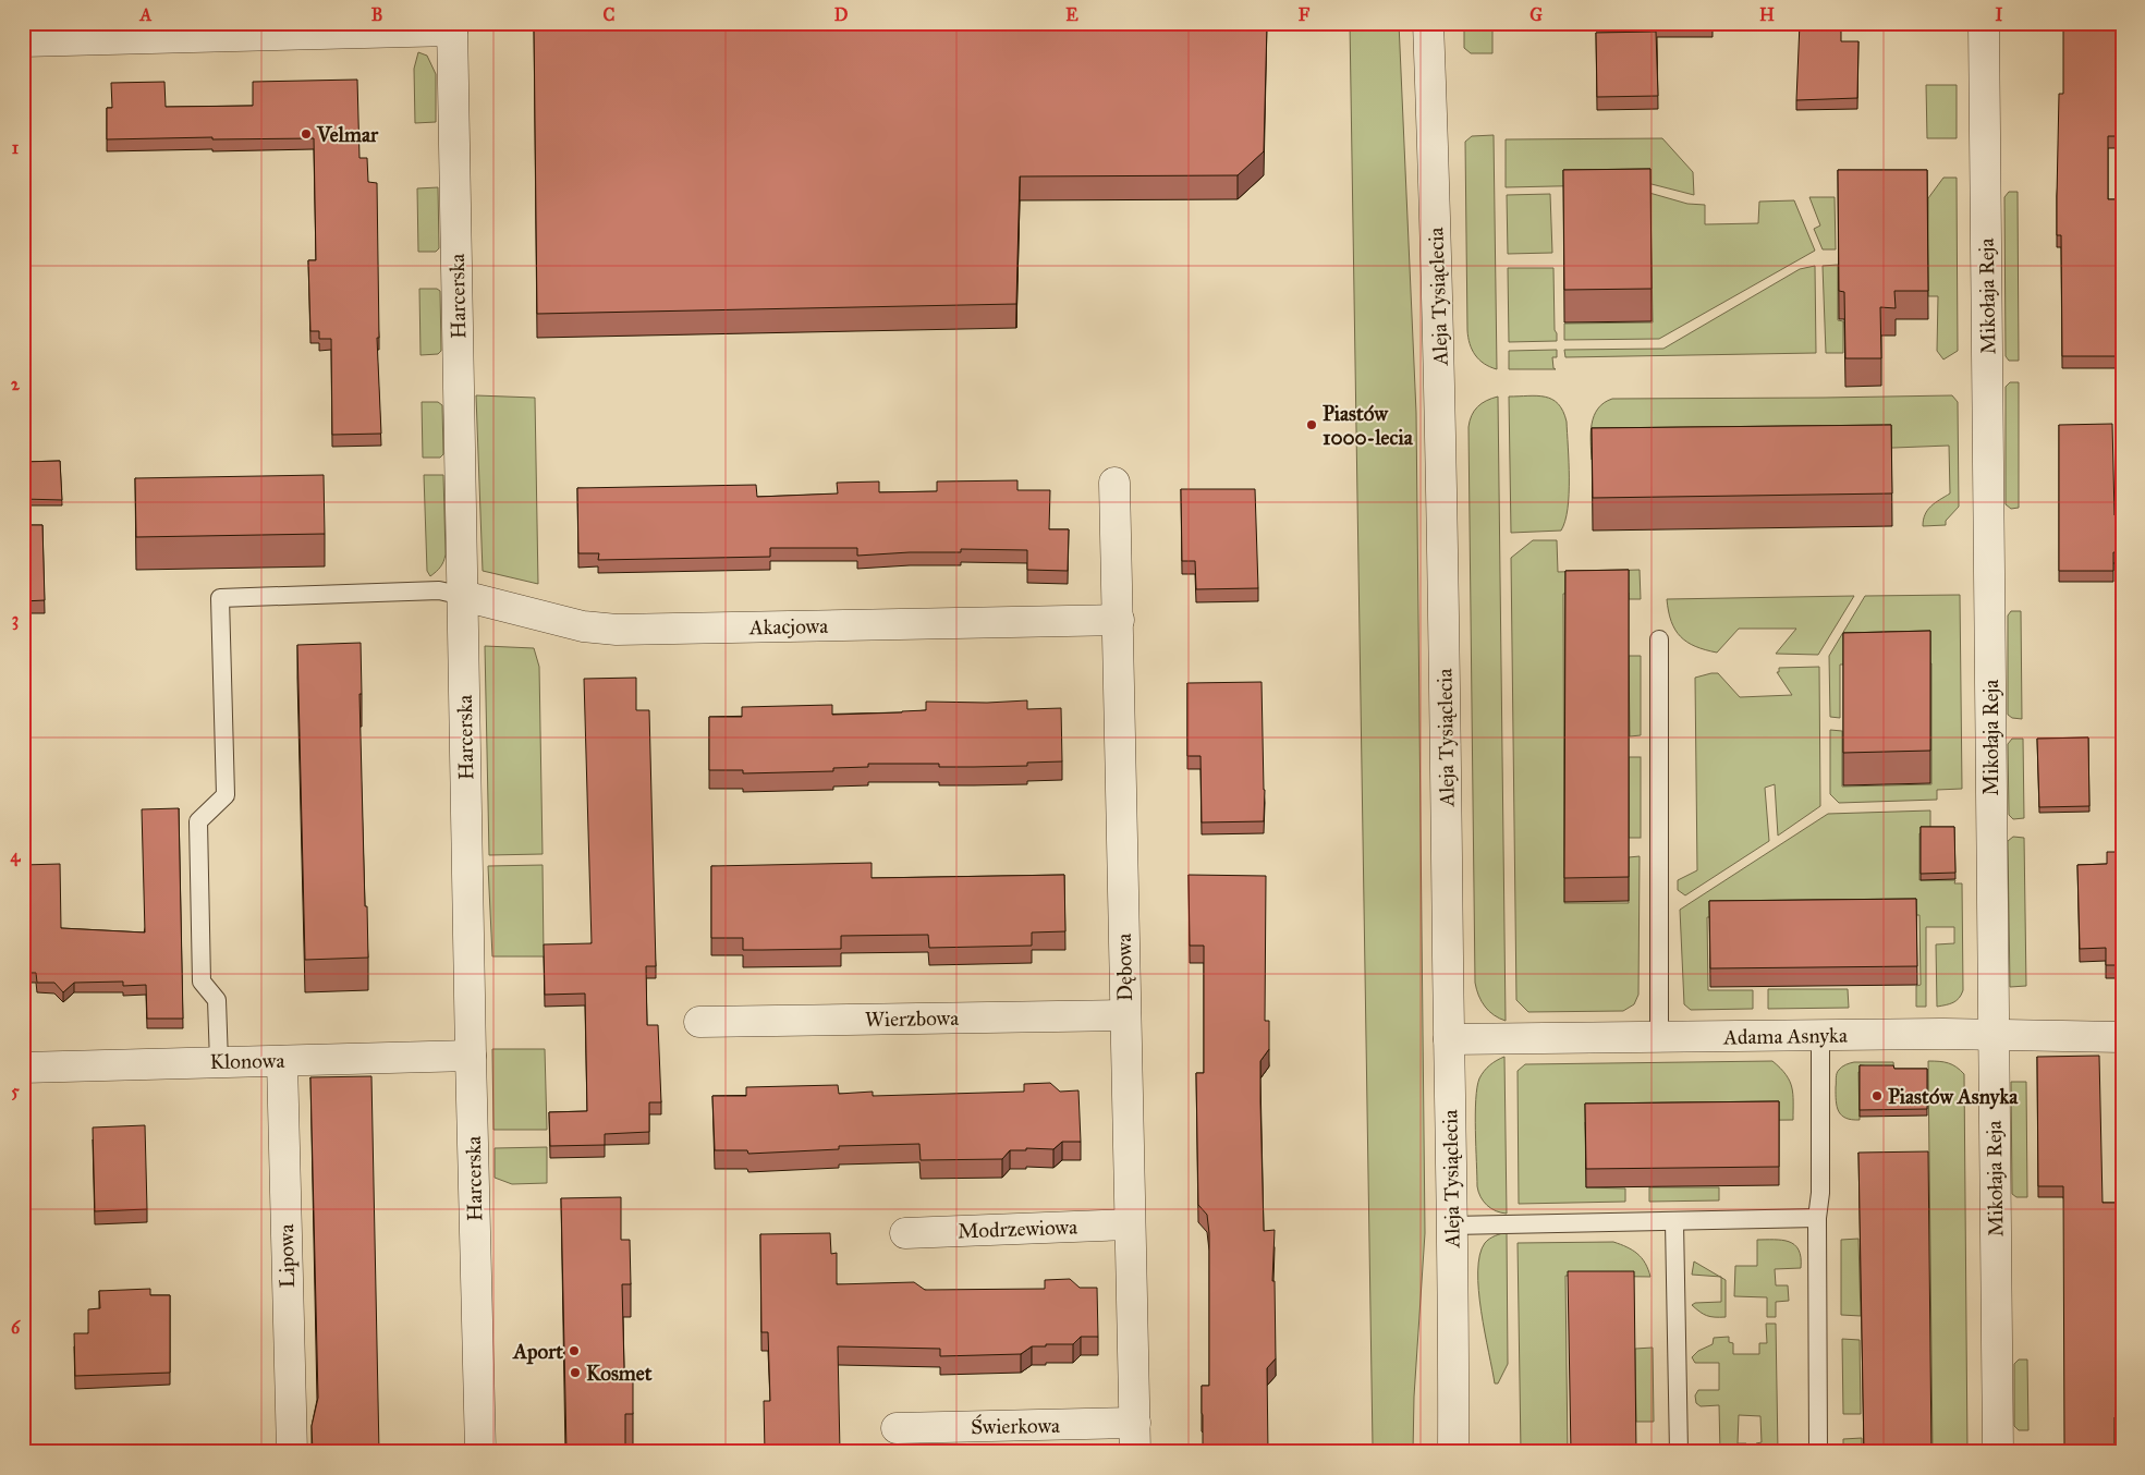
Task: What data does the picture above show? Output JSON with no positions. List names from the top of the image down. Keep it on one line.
{"streets":{"street":["Harcerska","Aleja Tysiąclecia","Mikołaja Reja","Akacjowa","Dębowa","Wierzbowa","Adama Asnyka","Klonowa","Modrzewiowa","Lipowa","Świerkowa"]},"crossings":[["Harcerska","Akacjowa"],["Harcerska","Klonowa"],["Aleja Tysiąclecia","Adama Asnyka"],["Mikołaja Reja","Adama Asnyka"],["Akacjowa","Dębowa"],["Dębowa","Wierzbowa"],["Dębowa","Modrzewiowa"],["Dębowa","Świerkowa"],["Klonowa","Lipowa"]],"places":["Velmar","Piastów 1000-lecia","Piastów Asnyka","Aport","Kosmet"],"grid":{"columns":["A","B","C","D","E","F","G","H","I"],"rows":["1","2","3","4","5","6"]}}
